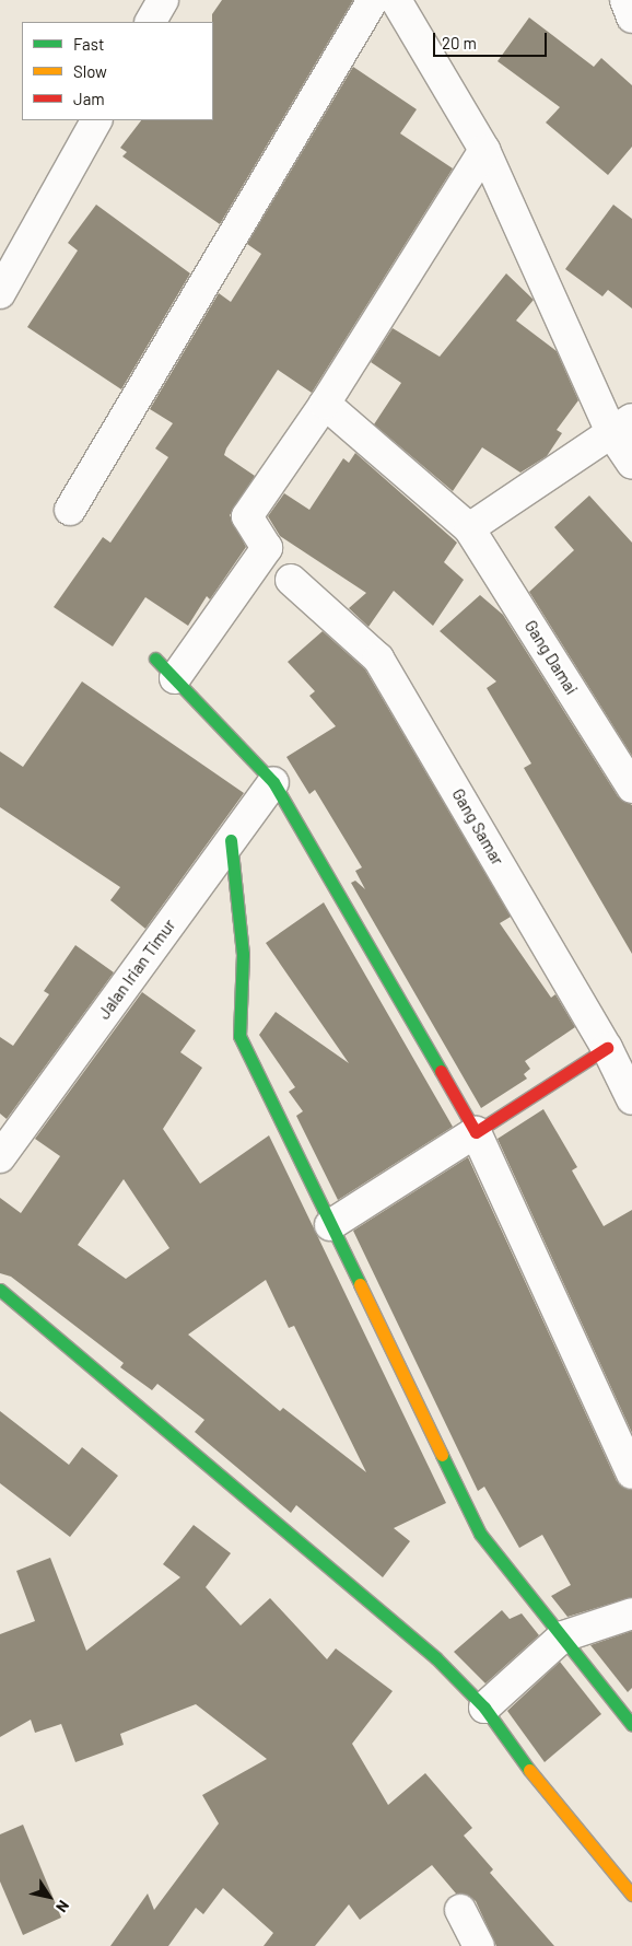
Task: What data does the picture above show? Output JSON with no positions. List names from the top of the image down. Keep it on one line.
{"streets":{"street":["Gang Damai","Gang Samar","Jalan Irian Timur"]},"legend":["Fast","Slow","Jam"],"scale_bar":"20 m","north":"bottom right"}
